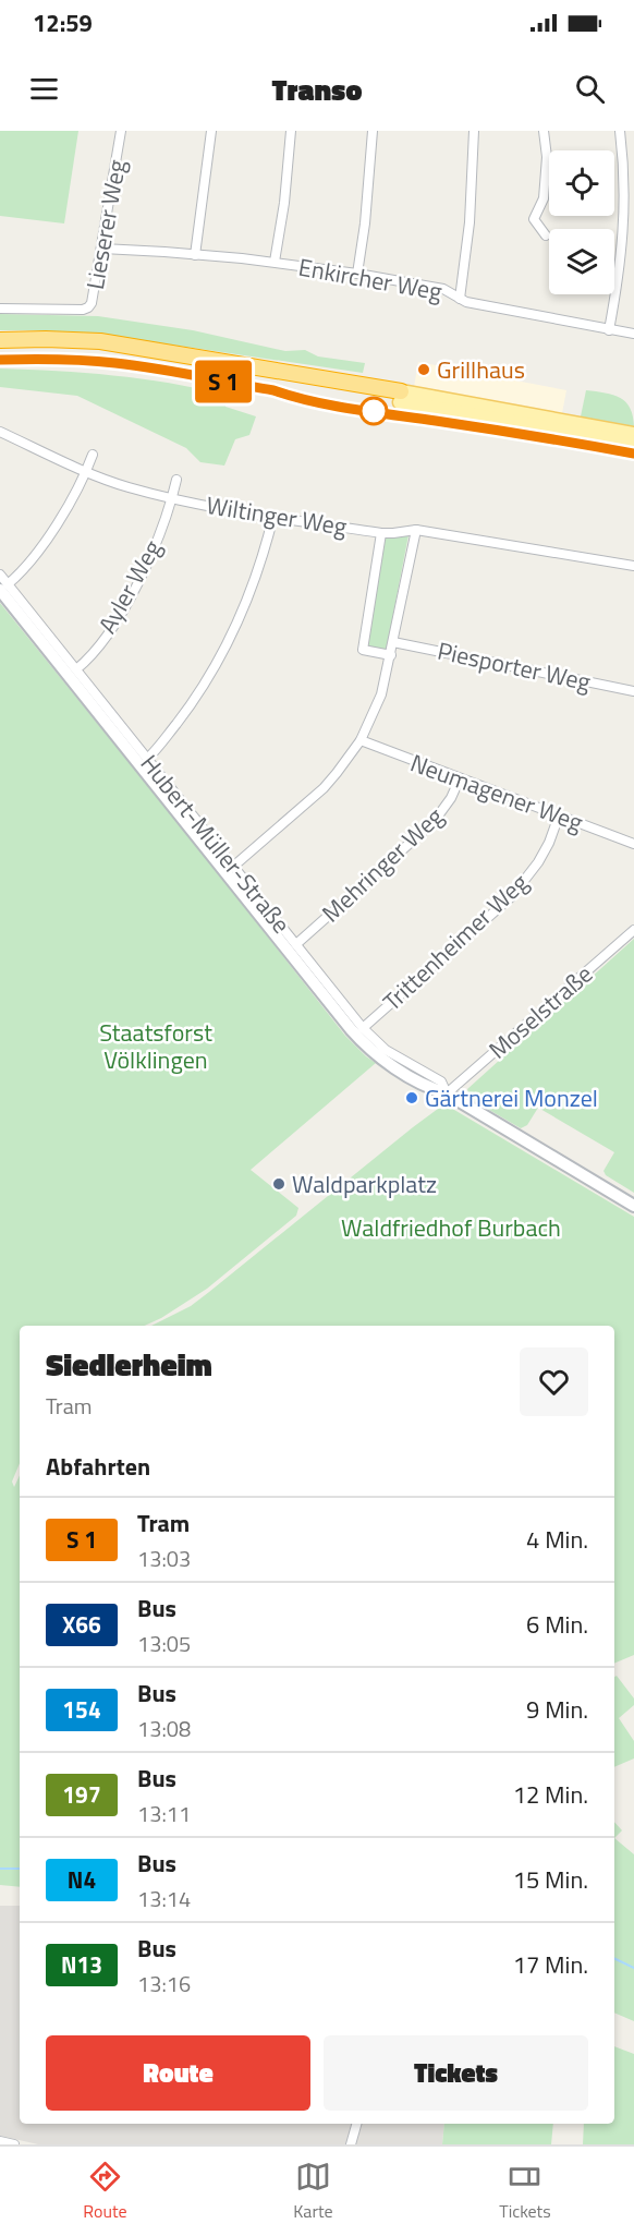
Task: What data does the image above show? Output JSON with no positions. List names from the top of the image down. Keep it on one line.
{"streets":{"main road":["Hubert-Müller-Straße"],"street":["Lieserer Weg","Enkircher Weg","Wiltinger Weg","Ayler Weg","Piesporter Weg","Neumagener Weg","Mehringer Weg","Trittenheimer Weg","Moselstraße"]},"crossings":[["Lieserer Weg","Enkircher Weg"],["Wiltinger Weg","Ayler Weg"],["Ayler Weg","Hubert-Müller-Straße"],["Neumagener Weg","Mehringer Weg"],["Neumagener Weg","Trittenheimer Weg"],["Hubert-Müller-Straße","Mehringer Weg"],["Hubert-Müller-Straße","Trittenheimer Weg"],["Hubert-Müller-Straße","Moselstraße"]],"parks":["Staatsforst Völklingen","Waldfriedhof Burbach"],"places":["Grillhaus","Gärtnerei Monzel","Waldparkplatz"],"page":{"status":"12:59","header":"Transo","on_map":"S 1","heading":[["Siedlerheim","Tram"],"Abfahrten"],"list":[{"mark":"S 1","name":"Tram","note":"13:03","value":"4 Min."},{"mark":"X66","name":"Bus","note":"13:05","value":"6 Min."},{"mark":"154","name":"Bus","note":"13:08","value":"9 Min."},{"mark":"197","name":"Bus","note":"13:11","value":"12 Min."},{"mark":"N4","name":"Bus","note":"13:14","value":"15 Min."},{"mark":"N13","name":"Bus","note":"13:16","value":"17 Min."}],"buttons":["Route","Tickets"],"tabs":["Route","Karte","Tickets"]}}
